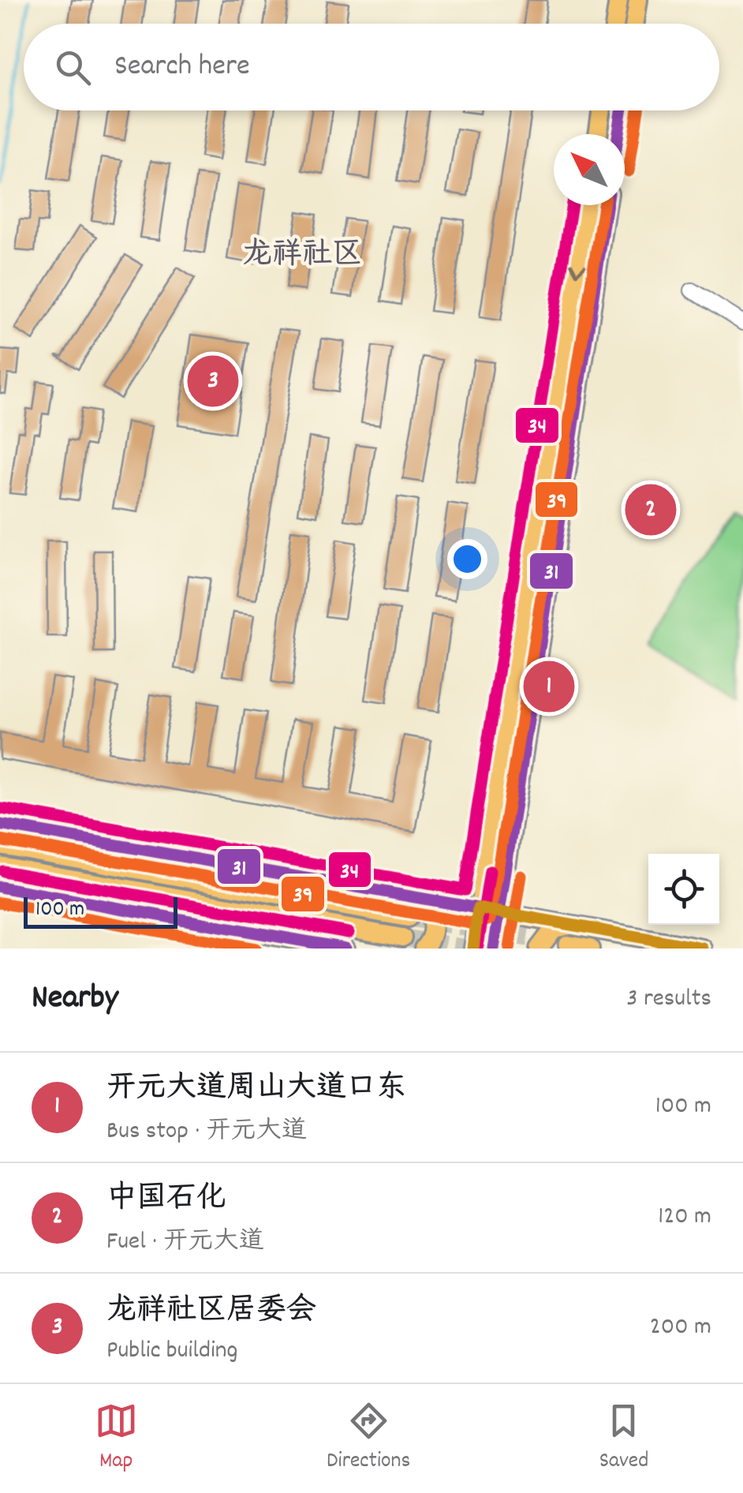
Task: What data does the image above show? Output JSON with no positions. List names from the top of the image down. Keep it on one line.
{"districts":["龙祥社区"],"lines":["transit line 31","transit line 39","transit line 34"],"scale_bar":"100 m","north":"top left","page":{"search":"Search here","pins":["3","2","1"],"scale":"100 m","heading":["Nearby","3 results"],"list":[{"mark":"1","name":"开元大道周山大道口东","note":"Bus stop · 开元大道","value":"100 m"},{"mark":"2","name":"中国石化","note":"Fuel · 开元大道","value":"120 m"},{"mark":"3","name":"龙祥社区居委会","note":"Public building","value":"200 m"}],"nav":["Map","Directions","Saved"]}}
